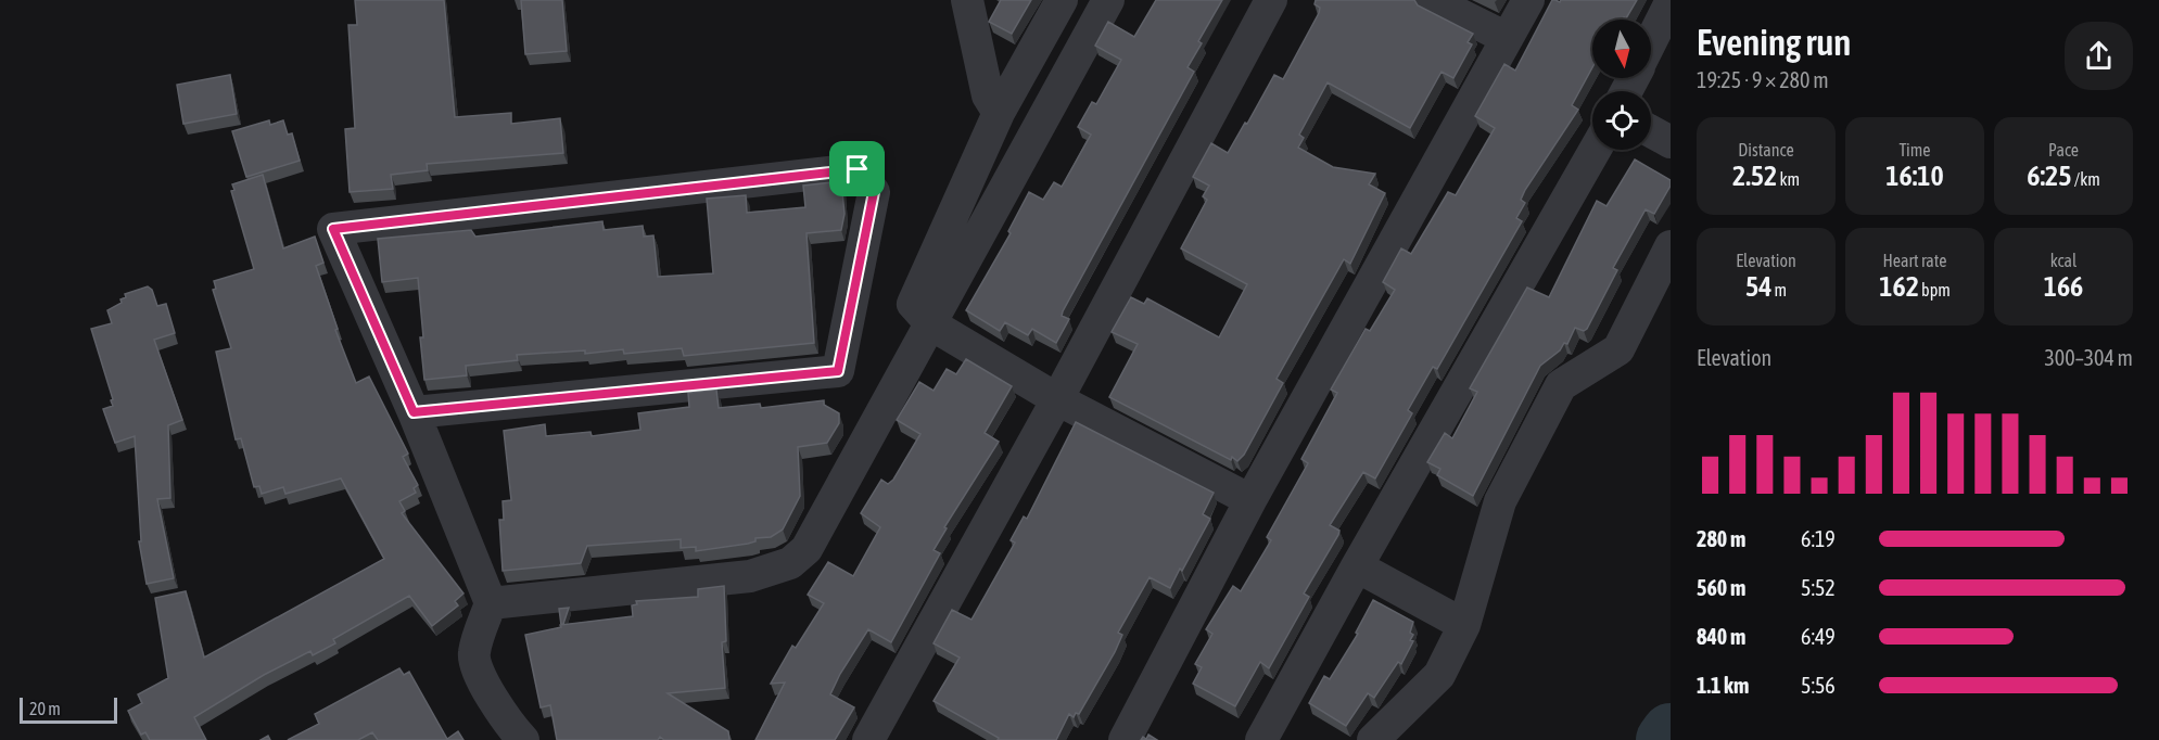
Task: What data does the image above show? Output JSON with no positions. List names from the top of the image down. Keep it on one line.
{"scale_bar":"20 m","north":"bottom","page":{"heading":["Evening run","19:25 · 9 × 280 m"],"stats":[["Distance","2.52 km"],["Time","16:10"],["Pace","6:25 /km"],["Elevation","54 m"],["Heart rate","162 bpm"],["kcal","166"]],"chart":["Elevation","300–304 m"],"list":[{"name":"280 m","note":"6:19"},{"name":"560 m","note":"5:52"},{"name":"840 m","note":"6:49"},{"name":"1.1 km","note":"5:56"}],"scale":"20 m"}}
